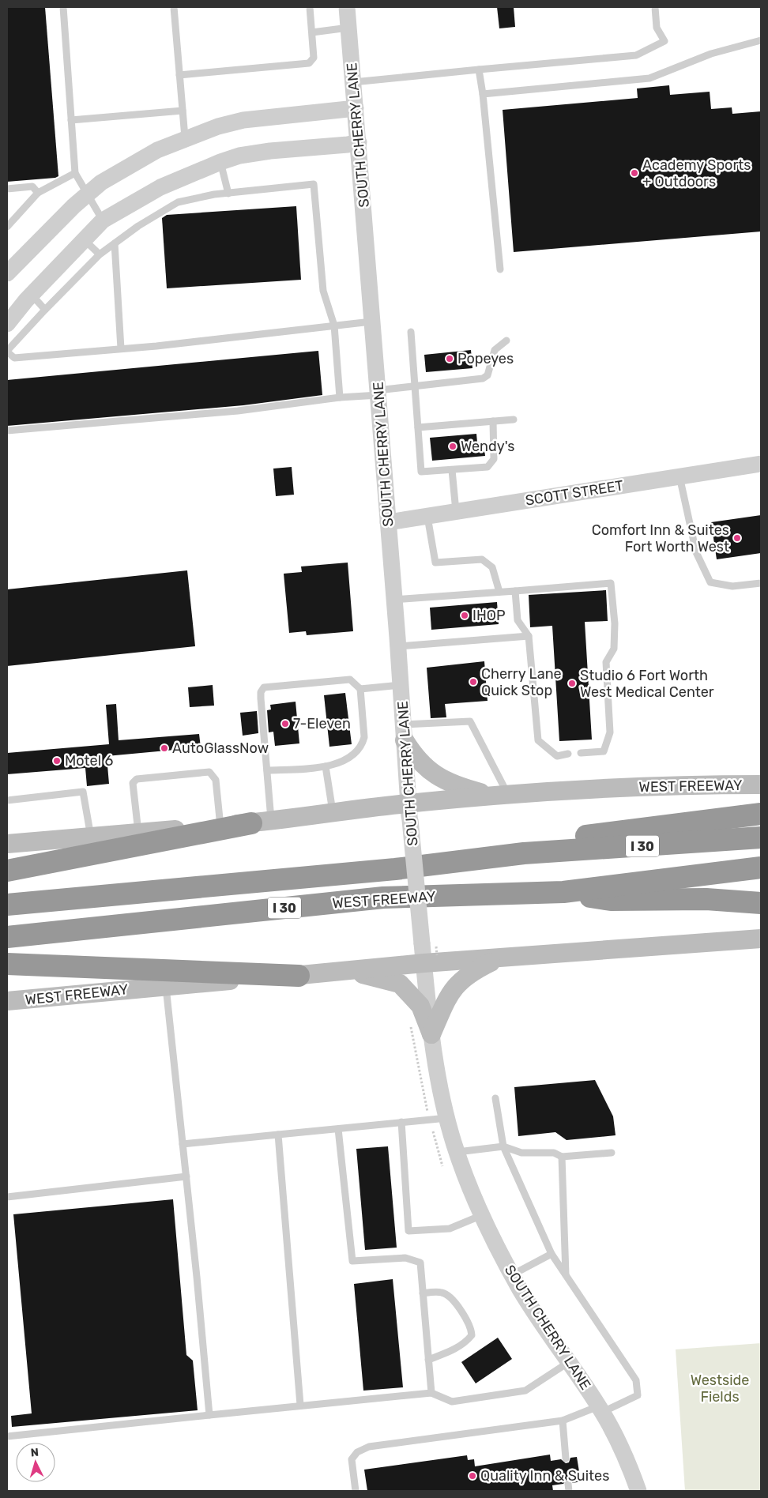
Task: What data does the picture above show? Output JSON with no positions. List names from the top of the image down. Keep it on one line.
{"streets":{"highway":["WEST FREEWAY","I 30"],"street":["SOUTH CHERRY LANE","SCOTT STREET"]},"crossings":[["SOUTH CHERRY LANE","SCOTT STREET"],["SOUTH CHERRY LANE","WEST FREEWAY"]],"parks":["Westside Fields"],"places":["Academy Sports + Outdoors","Popeyes","Wendy's","Comfort Inn & Suites Fort Worth West","IHOP","Cherry Lane Quick Stop","Studio 6 Fort Worth West Medical Center","7-Eleven","AutoGlassNow","Motel 6","Quality Inn & Suites"],"north":"top"}
